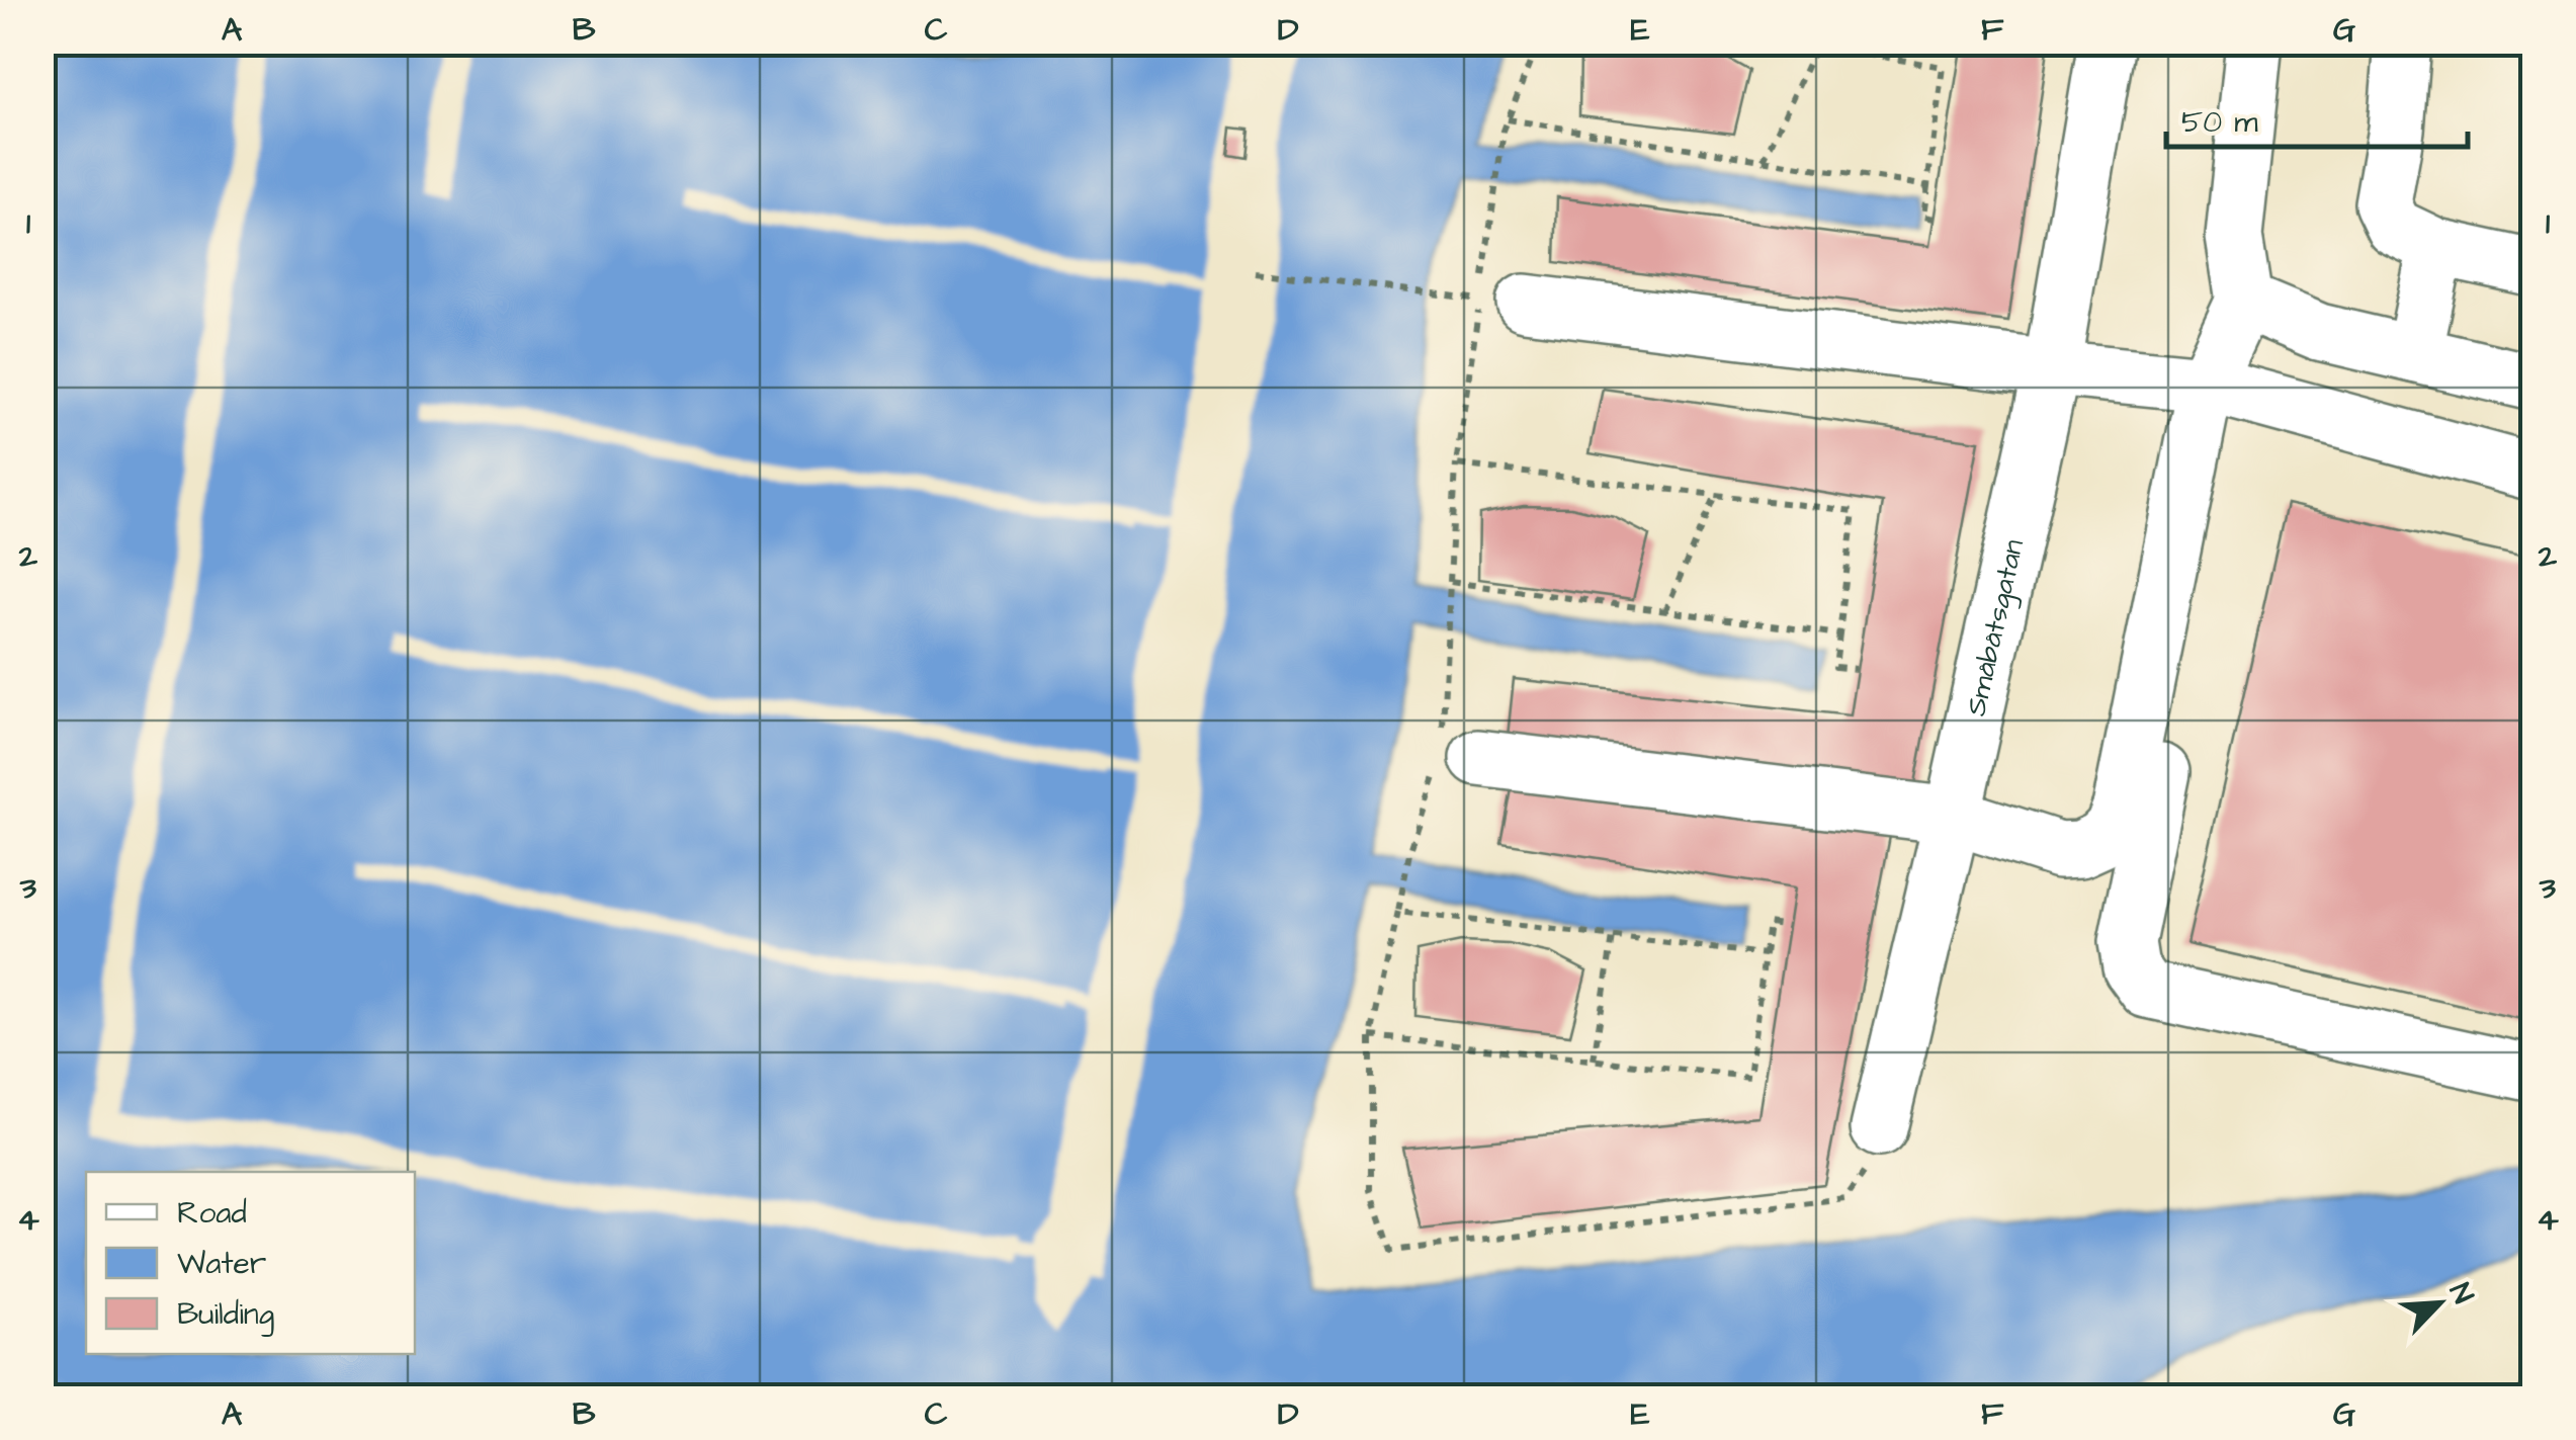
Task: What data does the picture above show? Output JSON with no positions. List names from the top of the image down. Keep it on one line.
{"streets":{"street":["Småbåtsgatan"]},"legend":["Road","Water","Building"],"scale_bar":"50 m","north":"top right","grid":{"columns":["A","B","C","D","E","F","G"],"rows":["1","2","3","4"]}}
